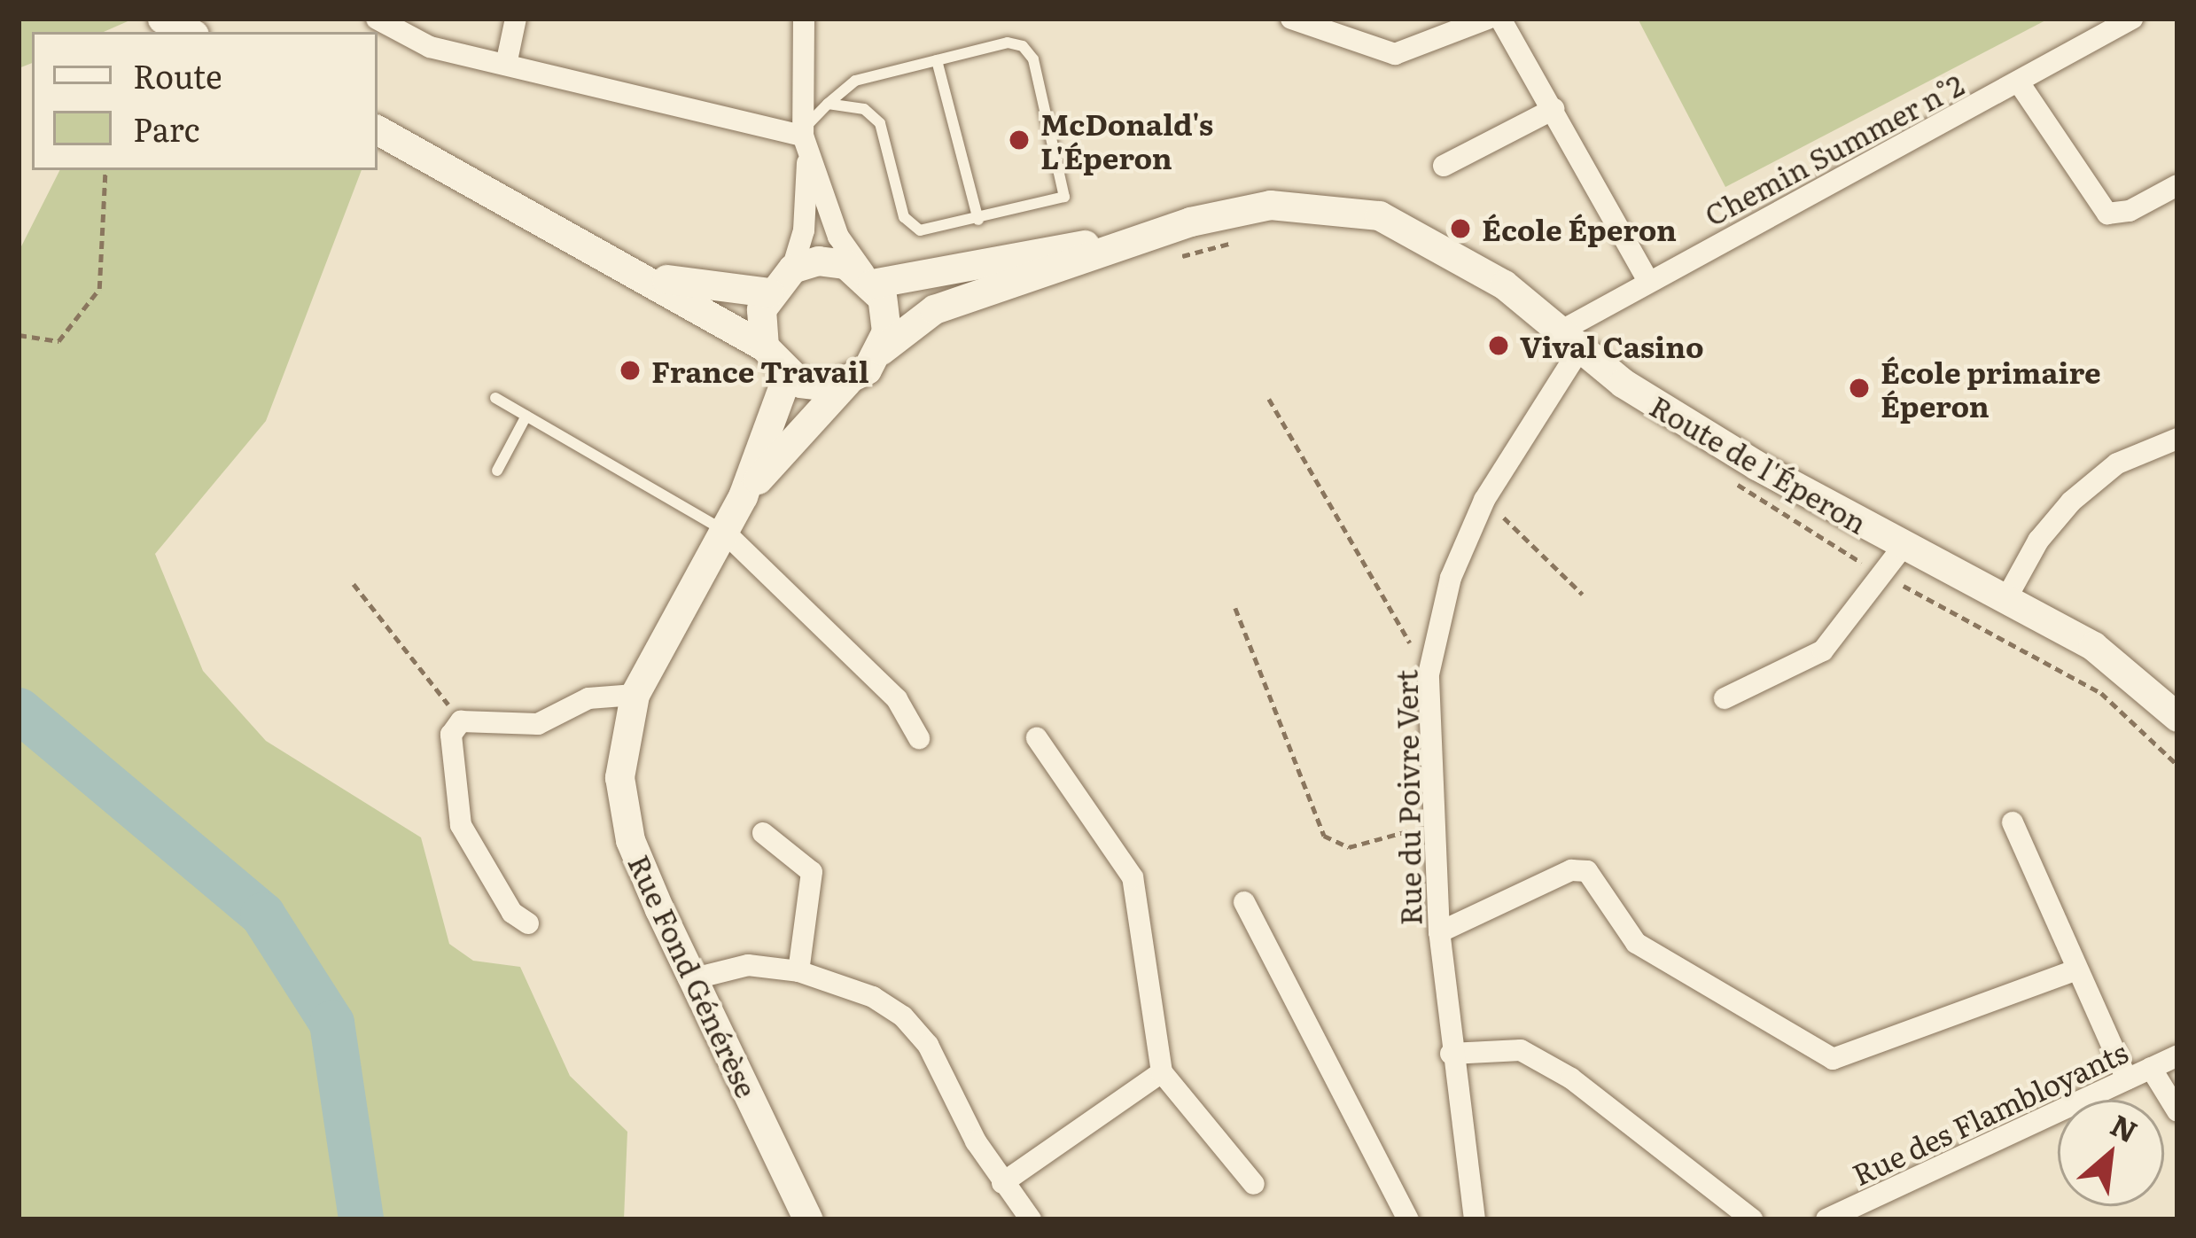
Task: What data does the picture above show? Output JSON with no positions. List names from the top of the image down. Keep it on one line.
{"streets":{"main road":["Route de l'Éperon","Rue Fond Générèse"],"street":["Chemin Summer n°2","Rue du Poivre Vert","Rue des Flambloyants"]},"crossings":[["Chemin Summer n°2","Route de l'Éperon"],["Chemin Summer n°2","Rue du Poivre Vert"],["Route de l'Éperon","Rue du Poivre Vert"],["Route de l'Éperon","Rue Fond Générèse"]],"places":["McDonald's L'Éperon","École Éperon","Vival Casino","France Travail","École primaire Éperon"],"legend":["Route","Parc"],"north":"top right"}
